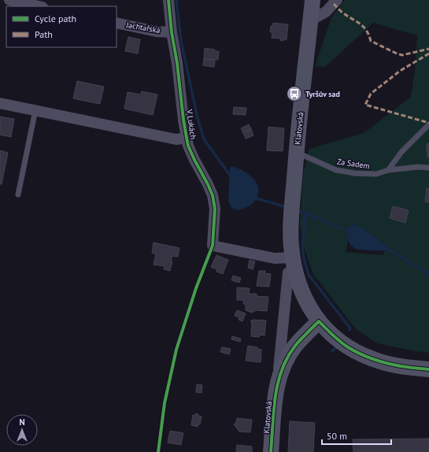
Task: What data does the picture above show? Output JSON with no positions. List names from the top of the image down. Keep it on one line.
{"streets":{"main road":["Klatovská"],"street":["Jachtařská","V Lukách"],"lane":["Za Sadem"]},"crossings":[["Jachtařská","V Lukách"],["V Lukách","Klatovská"],["Klatovská","Za Sadem"]],"places":{"bus stop":["Tyršův sad"]},"legend":["Cycle path","Path"],"scale_bar":"50 m","north":"top"}
